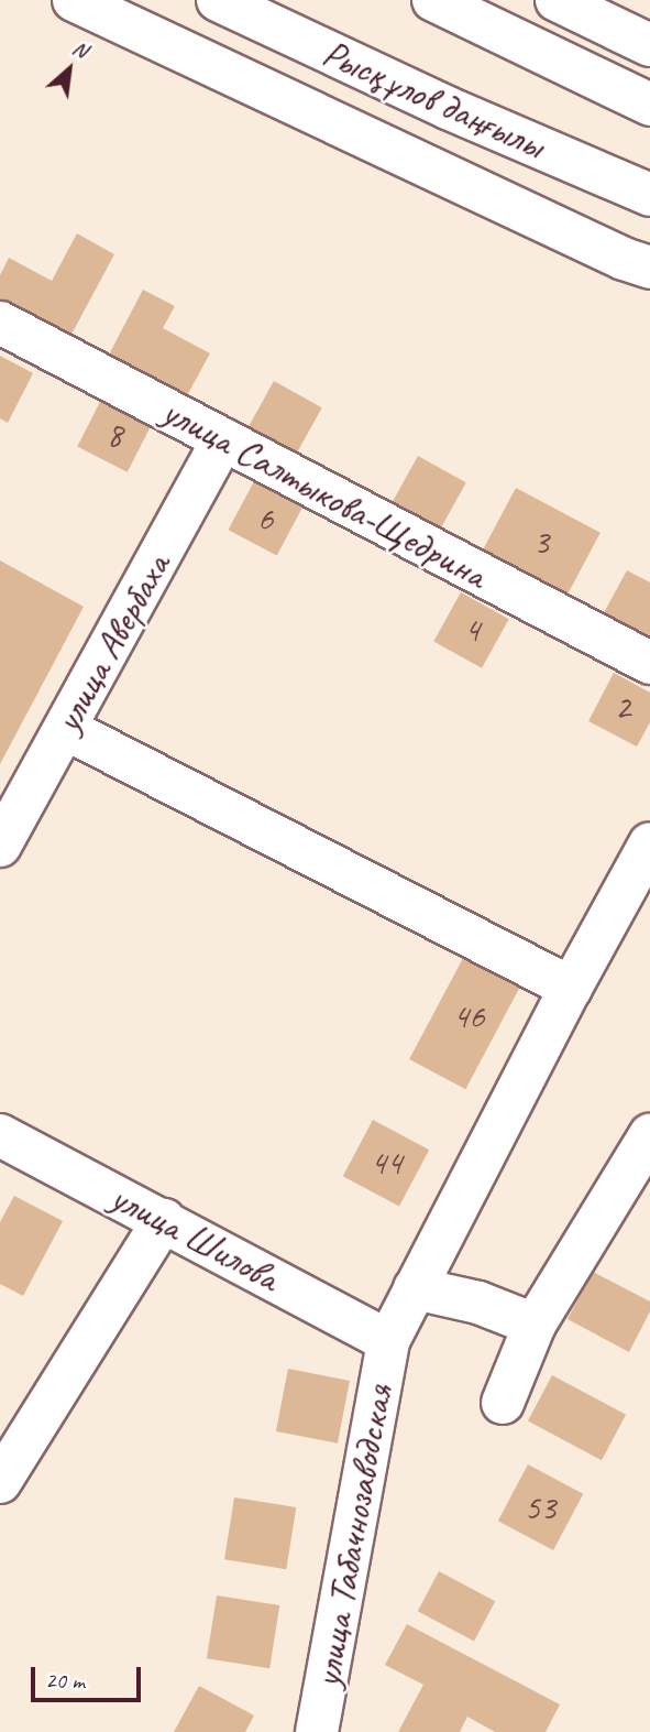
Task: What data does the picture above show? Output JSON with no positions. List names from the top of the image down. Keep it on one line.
{"streets":{"street":["Рысқұлов даңғылы","улица Салтыкова-Щедрина","улица Авербаха","улица Шилова","улица Табачнозаводская"]},"crossings":[["улица Салтыкова-Щедрина","улица Авербаха"],["улица Шилова","улица Табачнозаводская"]],"house_numbers":["8","6","3","4","2","46","44","53"],"scale_bar":"20 m","north":"top right"}
